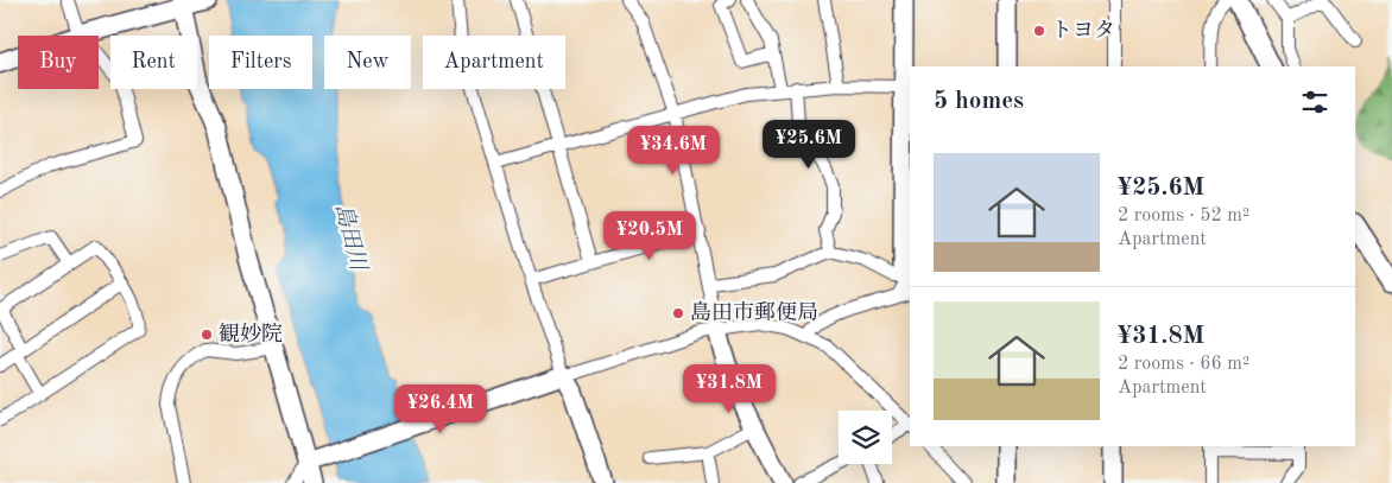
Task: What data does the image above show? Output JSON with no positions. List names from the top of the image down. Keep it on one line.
{"water":["島田川"],"places":["トヨタ","島田市郵便局","観妙院"],"page":{"chip":["Buy","Rent","Filters","New","Apartment"],"heading":"5 homes","price":["¥25.6M","¥34.6M","¥20.5M","¥31.8M","¥26.4M"],"list":[{"name":"¥25.6M","note":"2 rooms · 52 m² · Apartment"},{"name":"¥31.8M","note":"2 rooms · 66 m² · Apartment"}]}}
